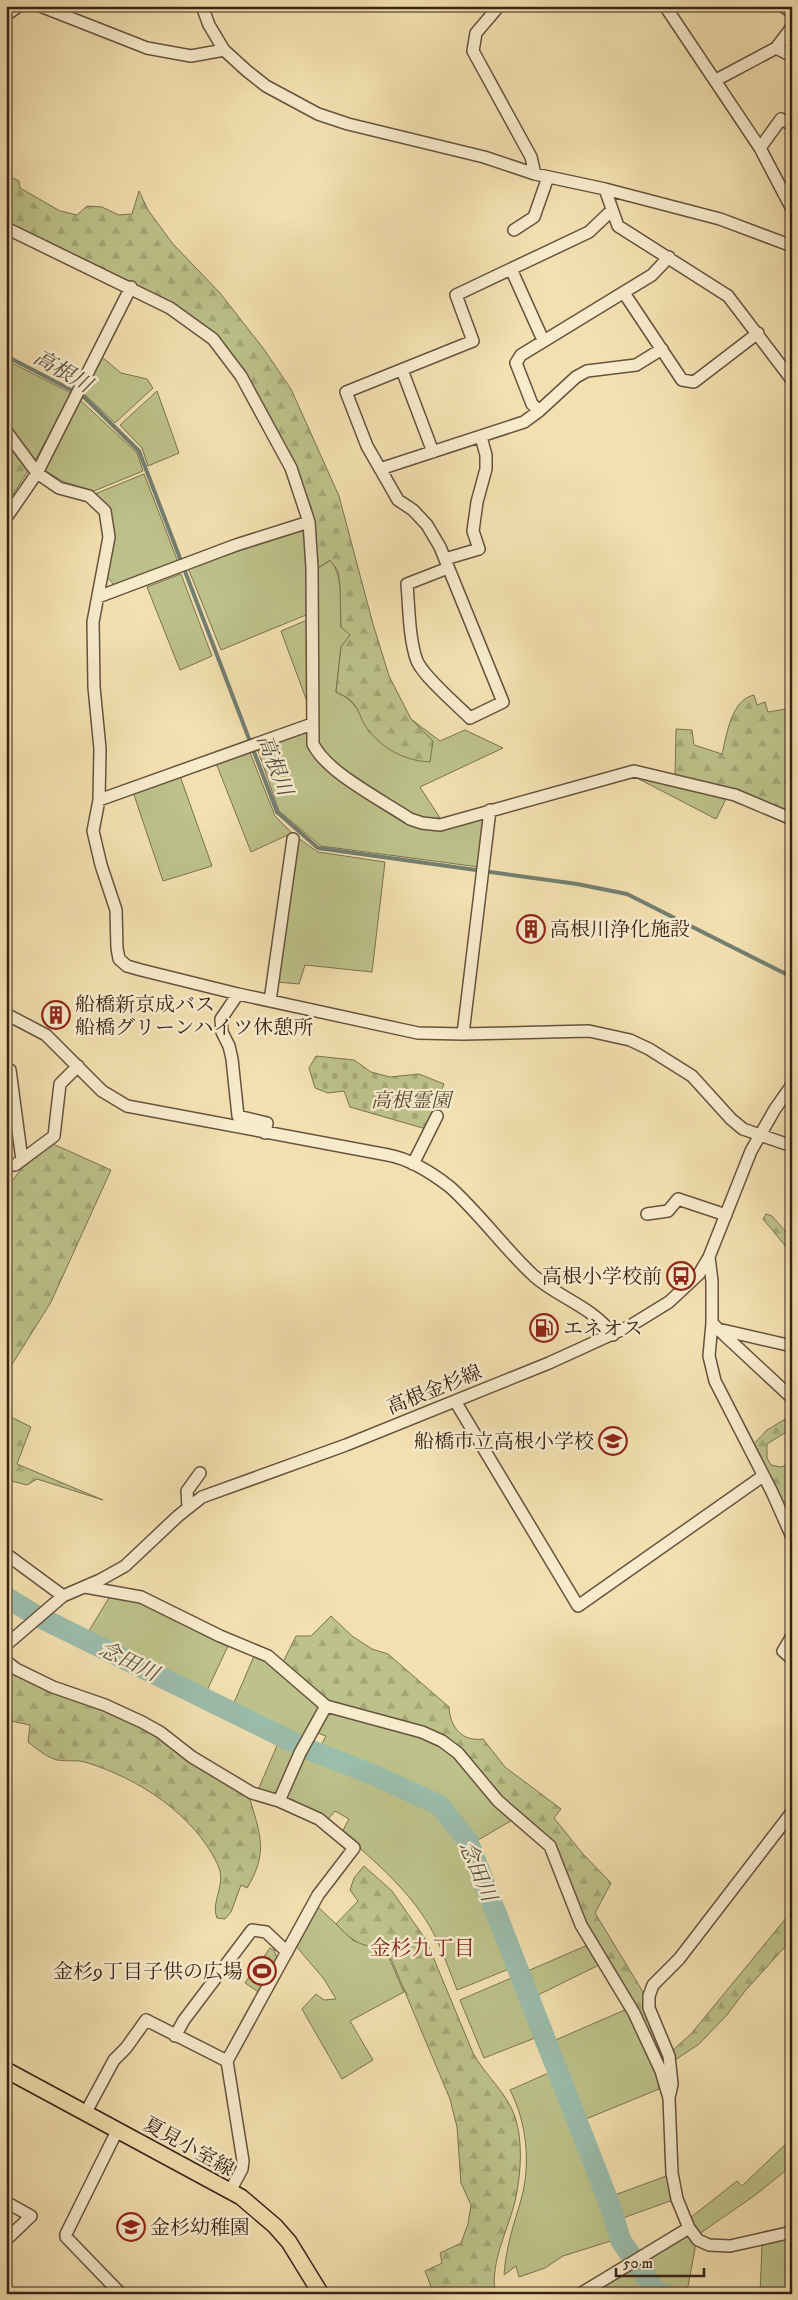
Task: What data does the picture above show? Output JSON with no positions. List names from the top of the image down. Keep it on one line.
{"streets":{"main road":["夏見小室線"],"street":["高根金杉線"]},"districts":["金杉九丁目"],"water":["高根川","念田川"],"parks":["高根霊園"],"places":{"building":["高根川浄化施設","船橋新京成バス 船橋グリーンハイツ休憩所"],"bus stop":["高根小学校前"],"fuel station":["エネオス"],"school or university":["船橋市立高根小学校","金杉幼稚園"],"sports":["金杉9丁目子供の広場"]},"scale_bar":"50 m"}
